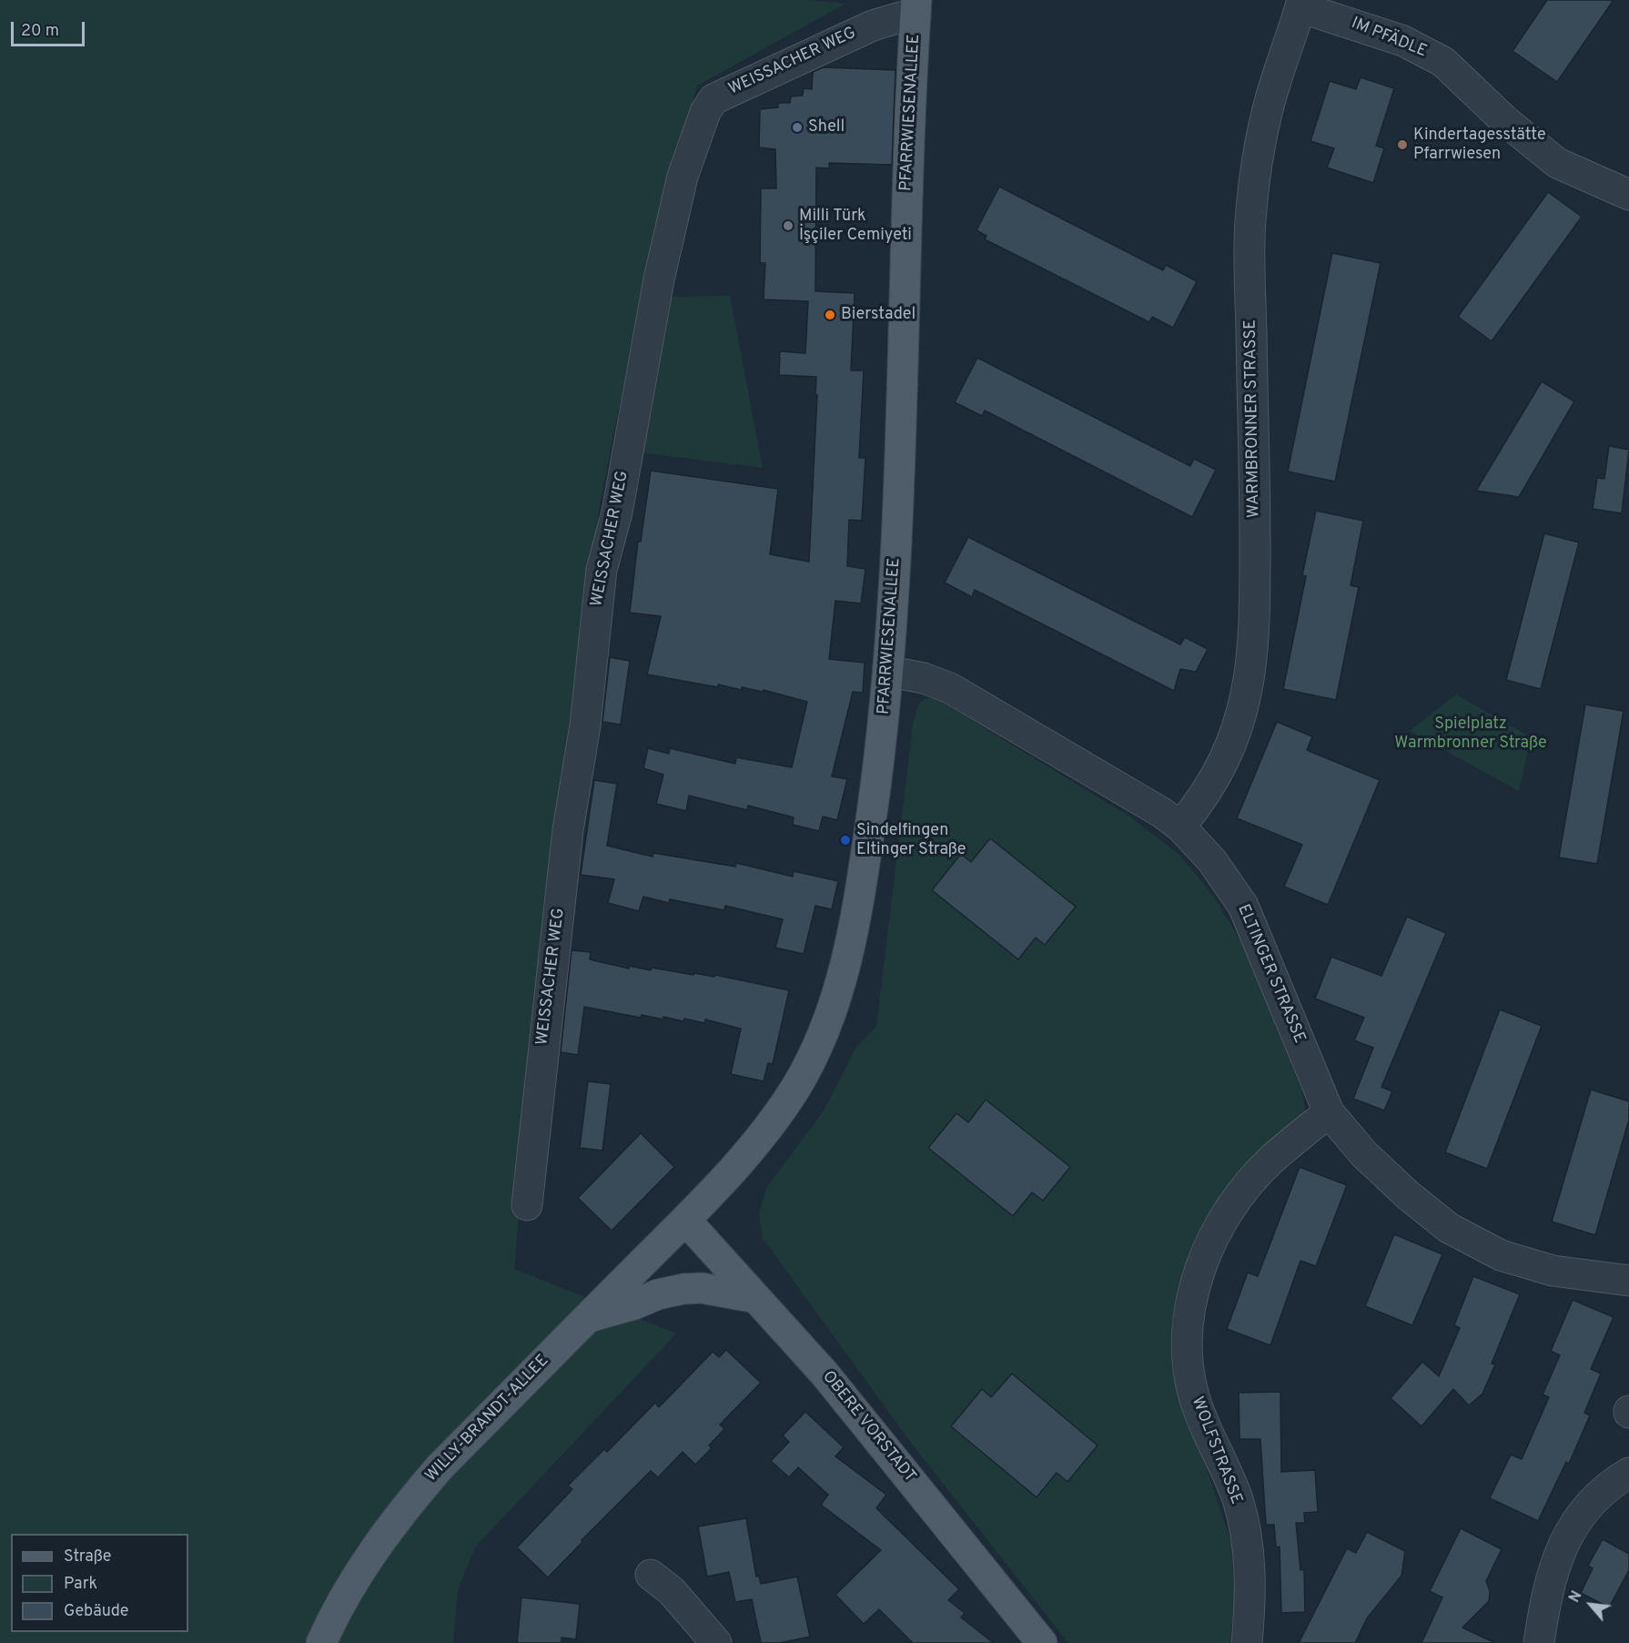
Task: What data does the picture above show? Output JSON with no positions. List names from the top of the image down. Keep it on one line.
{"streets":{"main road":["PFARRWIESENALLEE","WILLY-BRANDT-ALLEE","OBERE VORSTADT"],"street":["IM PFÄDLE","WEISSACHER WEG","WARMBRONNER STRASSE","ELTINGER STRASSE","WOLFSTRASSE"]},"crossings":[["IM PFÄDLE","WARMBRONNER STRASSE"],["WEISSACHER WEG","PFARRWIESENALLEE"],["PFARRWIESENALLEE","ELTINGER STRASSE"],["PFARRWIESENALLEE","WILLY-BRANDT-ALLEE"],["PFARRWIESENALLEE","OBERE VORSTADT"],["WARMBRONNER STRASSE","ELTINGER STRASSE"],["ELTINGER STRASSE","WOLFSTRASSE"],["WILLY-BRANDT-ALLEE","OBERE VORSTADT"]],"parks":["Spielplatz Warmbronner Straße"],"places":["Shell","Kindertagesstätte Pfarrwiesen","Milli Türk İşçiler Cemiyeti","Bierstadel","Sindelfingen Eltinger Straße"],"legend":["Straße","Park","Gebäude"],"scale_bar":"20 m","north":"top left"}
